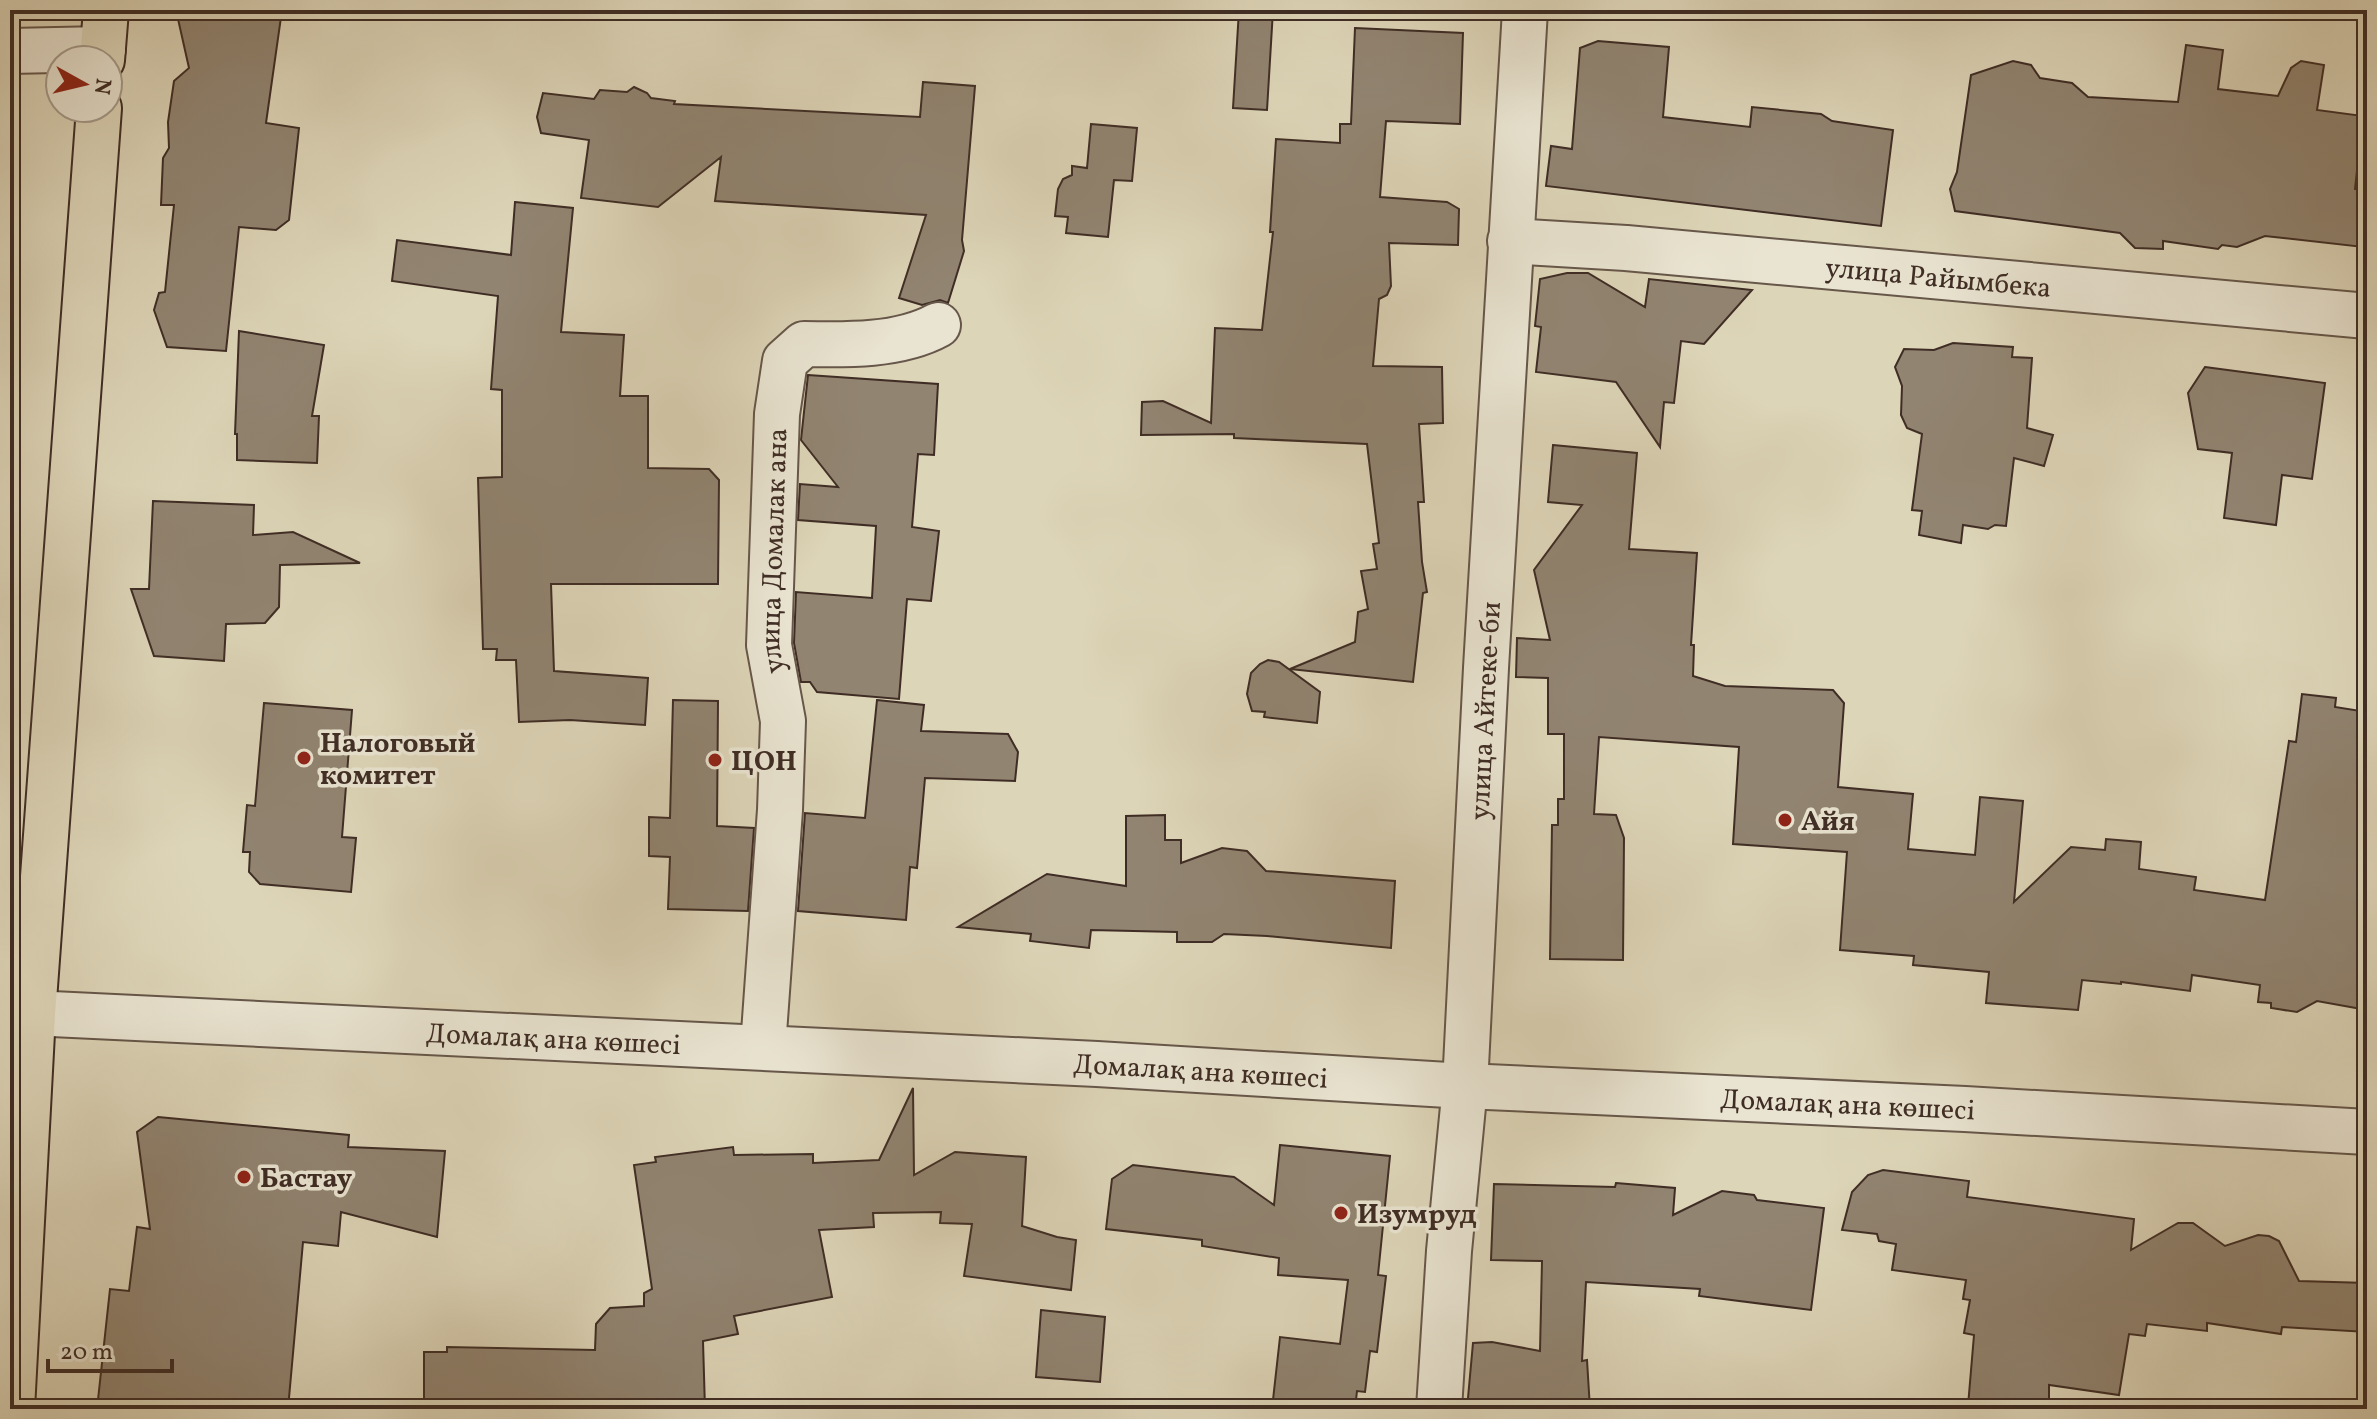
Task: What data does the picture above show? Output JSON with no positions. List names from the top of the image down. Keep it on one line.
{"streets":{"street":["улица Райымбека","улица Домалак ана","улица Айтеке-би","Домалақ ана көшесі"]},"crossings":[["улица Райымбека","улица Айтеке-би"],["улица Домалак ана","Домалақ ана көшесі"],["улица Айтеке-би","Домалақ ана көшесі"]],"places":["Налоговый комитет","ЦОН","Айя","Бастау","Изумруд"],"scale_bar":"20 m","north":"right"}
